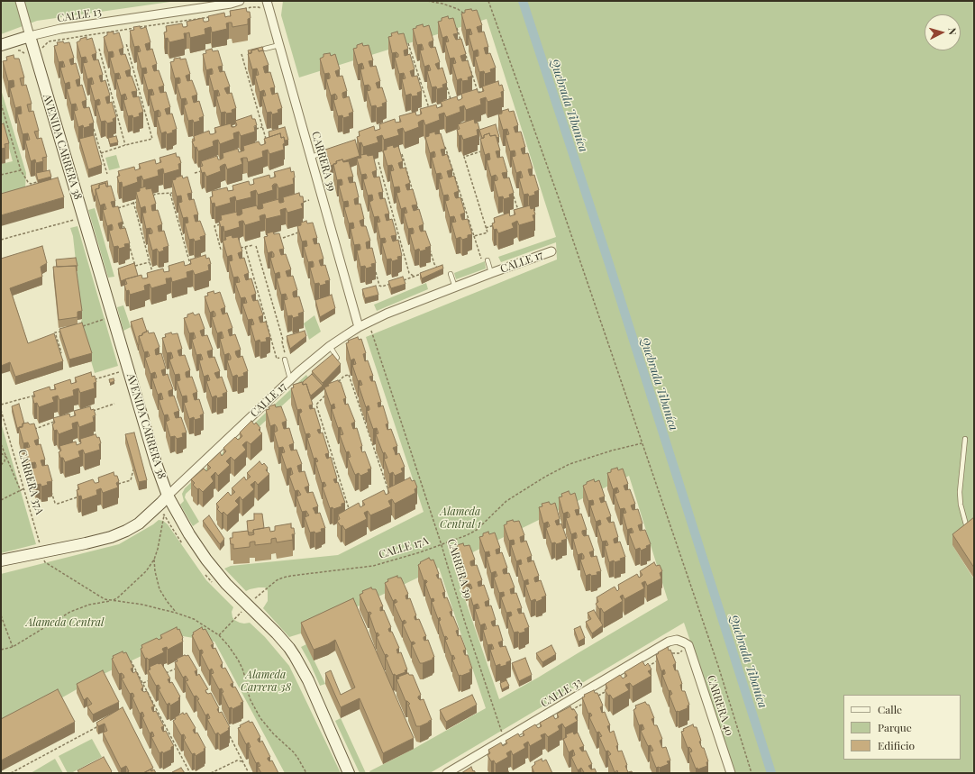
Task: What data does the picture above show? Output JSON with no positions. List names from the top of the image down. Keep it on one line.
{"streets":{"main road":["AVENIDA CARRERA 38","CALLE 17"],"street":["CALLE 13","CARRERA 39","CALLE 33","CARRERA 40"],"path":["CARRERA 37A","CALLE 17A"]},"crossings":[["CALLE 13","AVENIDA CARRERA 38"],["AVENIDA CARRERA 38","CALLE 17"],["AVENIDA CARRERA 38","CALLE 17A"],["CARRERA 39","CALLE 17"],["CARRERA 39","CALLE 17A"],["CARRERA 39","CALLE 33"],["CALLE 17","CARRERA 37A"],["CALLE 33","CARRERA 40"]],"water":["Quebrada Tibaníca"],"parks":["Alameda Central 1","Alameda Central","Alameda Carrera 38"],"legend":["Calle","Parque","Edificio"],"north":"right"}
